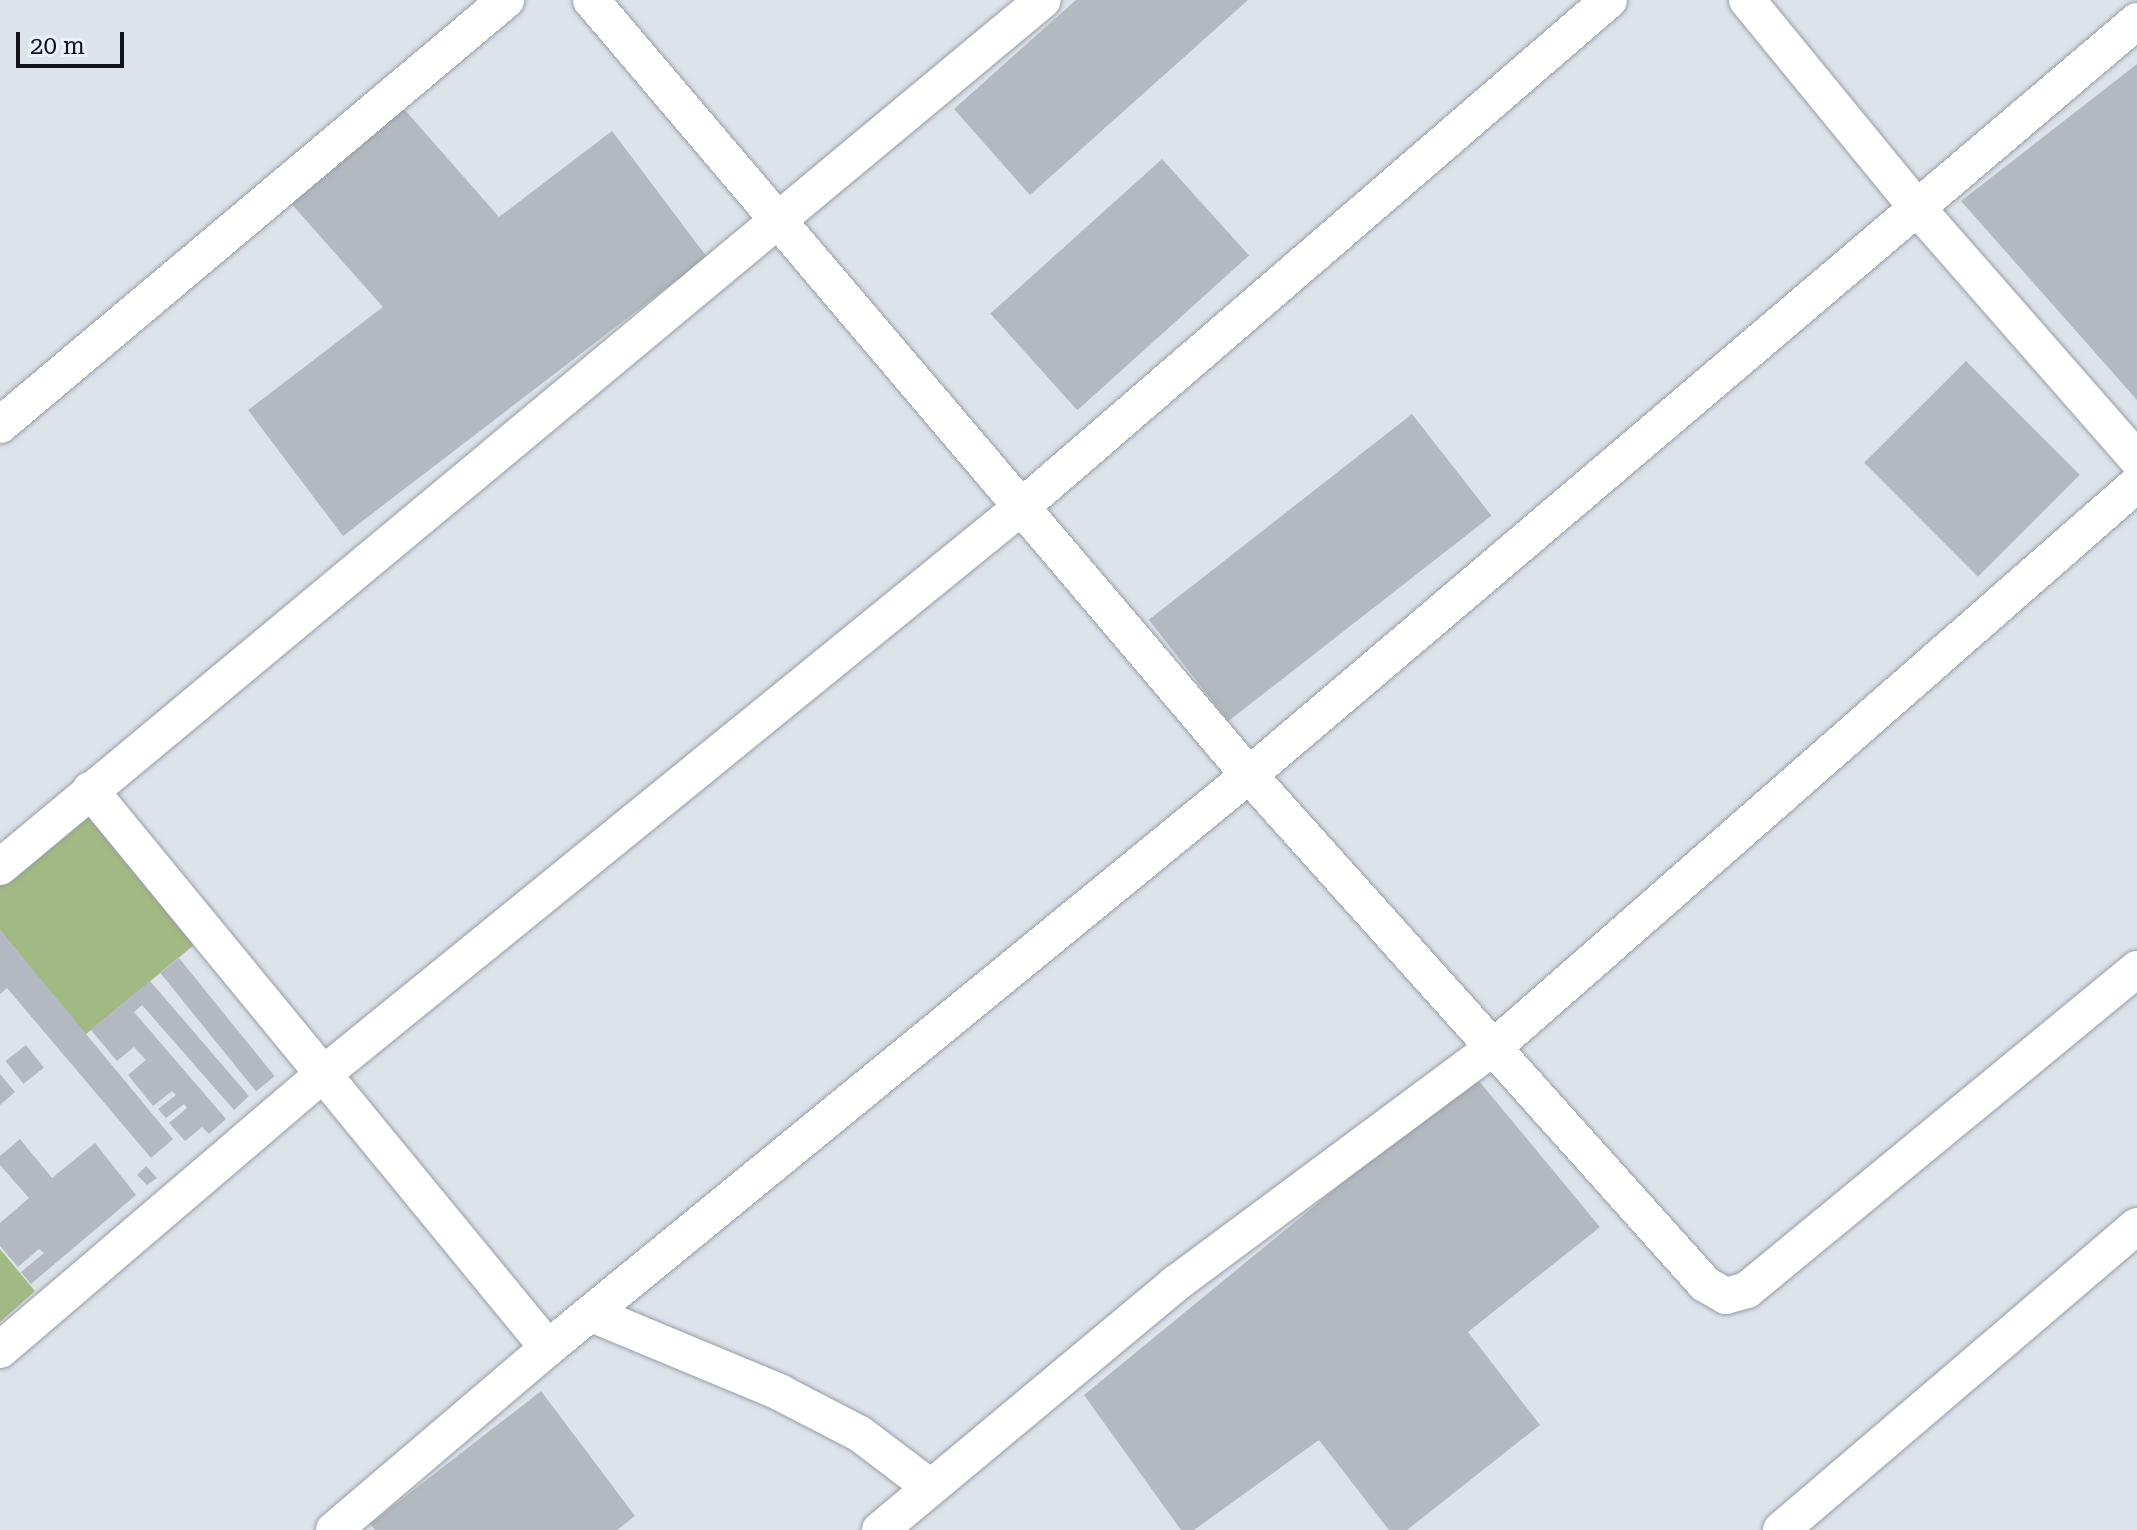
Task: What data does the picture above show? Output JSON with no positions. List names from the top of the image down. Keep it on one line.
{"scale_bar":"20 m"}
